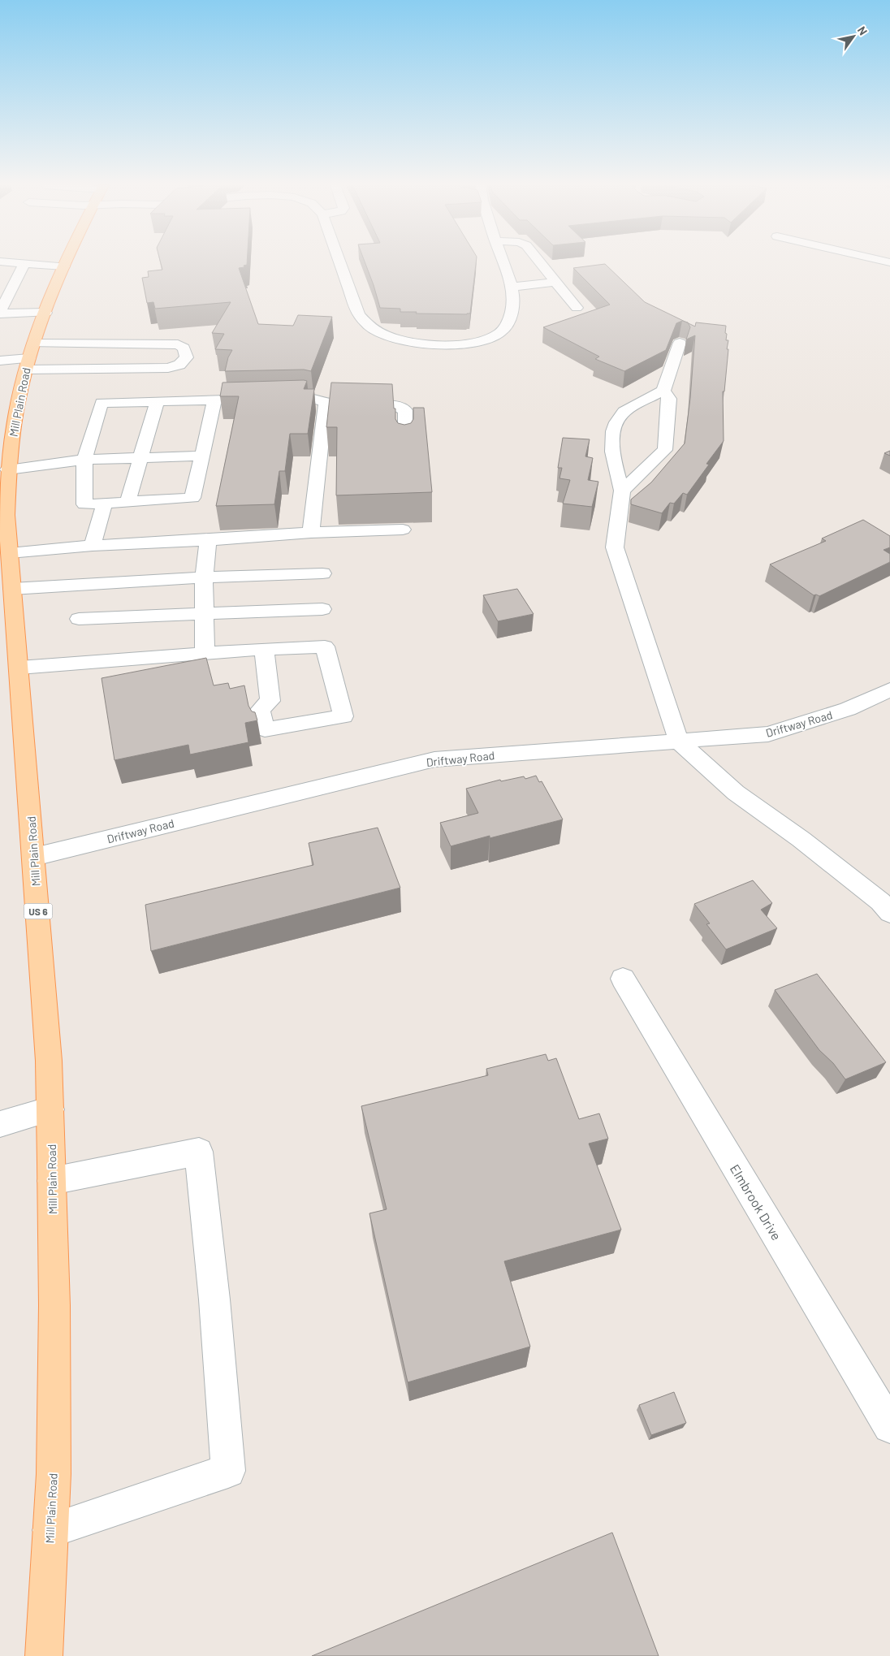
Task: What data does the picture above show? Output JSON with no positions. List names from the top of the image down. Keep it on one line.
{"streets":{"main road":["Mill Plain Road","US 6"],"street":["Driftway Road","Elmbrook Drive"]},"crossings":[["Mill Plain Road","Driftway Road"]],"north":"top right"}
